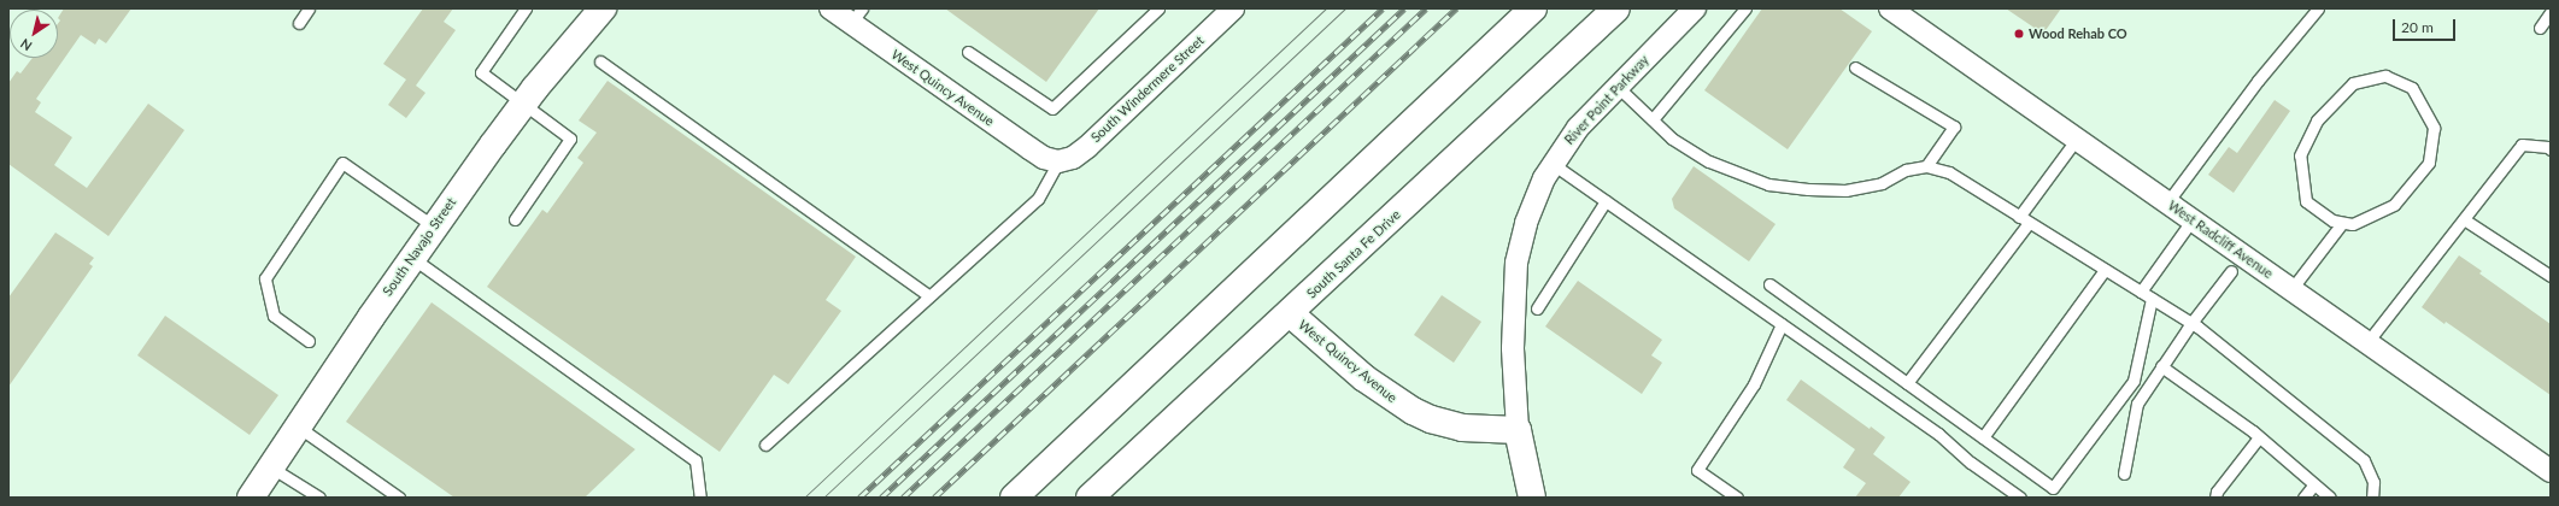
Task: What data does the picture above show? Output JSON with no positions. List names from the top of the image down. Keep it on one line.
{"streets":{"main road":["West Quincy Avenue","South Navajo Street","South Santa Fe Drive"],"street":["South Windermere Street","River Point Parkway","West Radcliff Avenue"]},"crossings":[["West Quincy Avenue","South Windermere Street"],["West Quincy Avenue","River Point Parkway"],["West Quincy Avenue","South Santa Fe Drive"]],"places":["Wood Rehab CO"],"scale_bar":"20 m","north":"bottom left"}
